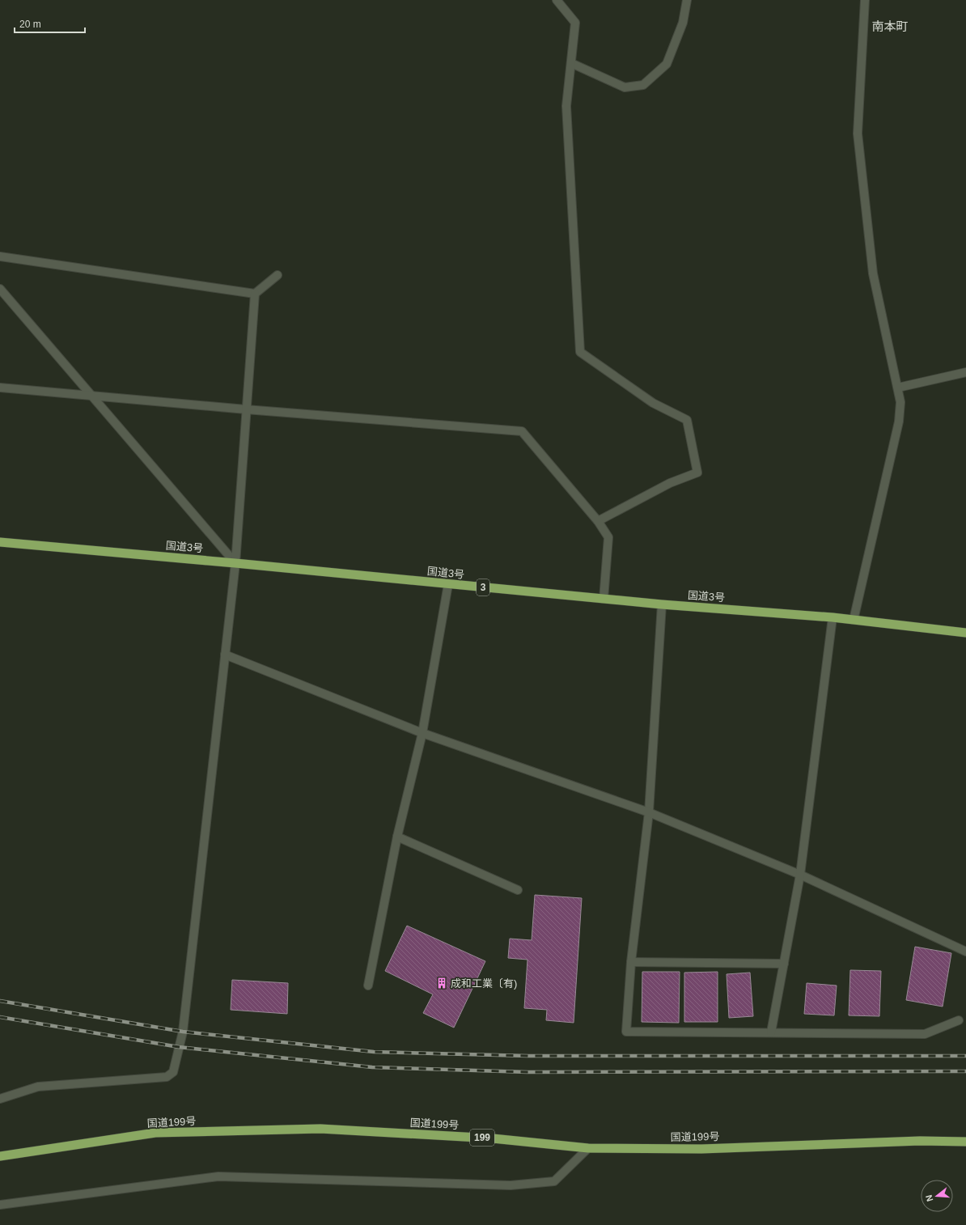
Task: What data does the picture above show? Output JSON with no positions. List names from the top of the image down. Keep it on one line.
{"streets":{"highway":["国道3号","3","国道199号","199"]},"districts":["南本町"],"places":{"building":["成和工業〔有)"]},"scale_bar":"20 m","north":"left"}
